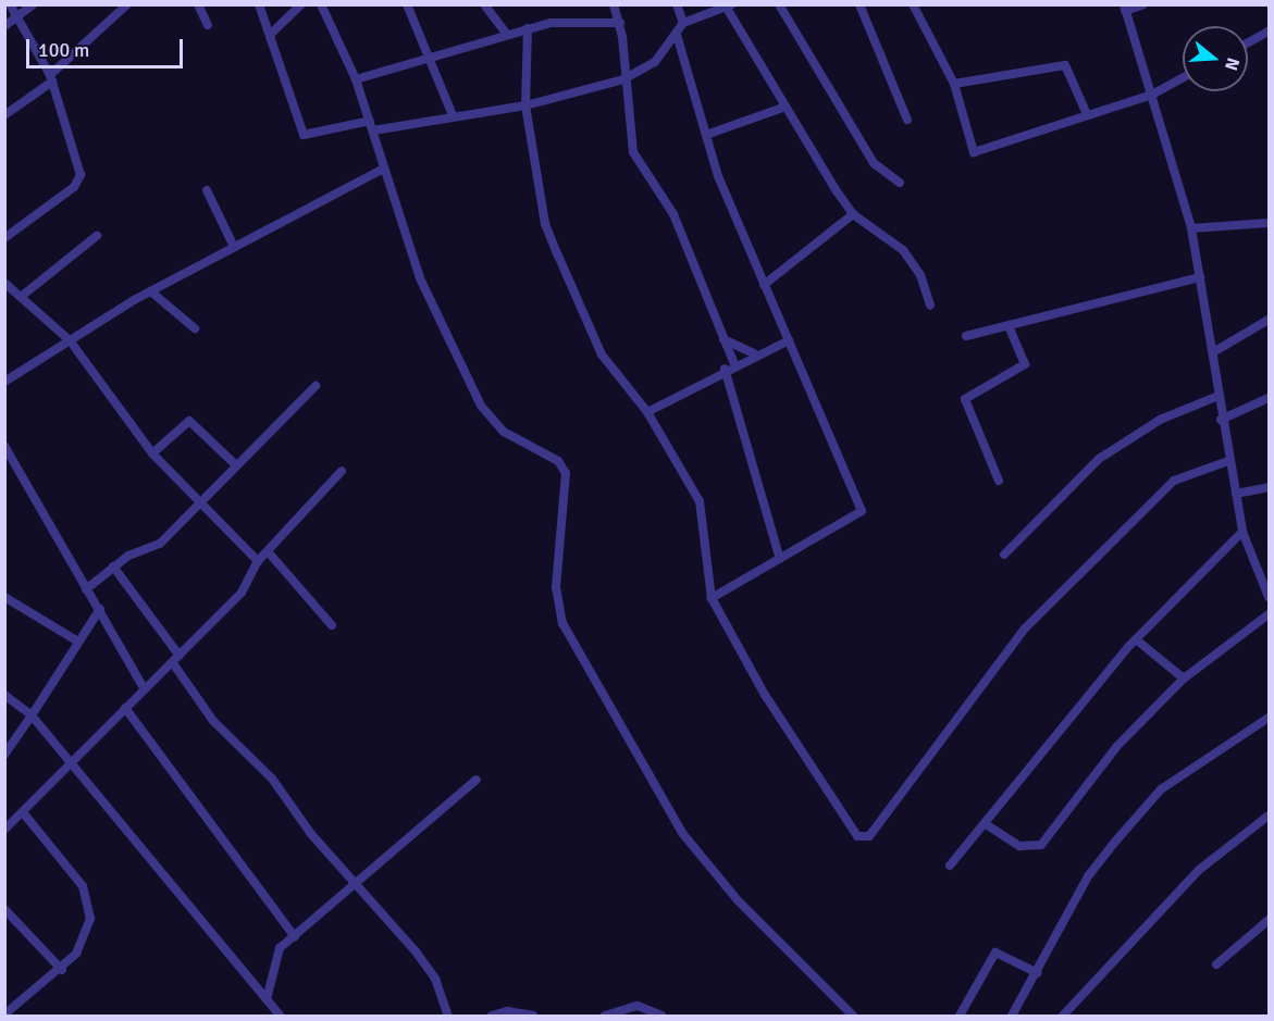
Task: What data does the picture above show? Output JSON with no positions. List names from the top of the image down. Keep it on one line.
{"scale_bar":"100 m","north":"right"}
